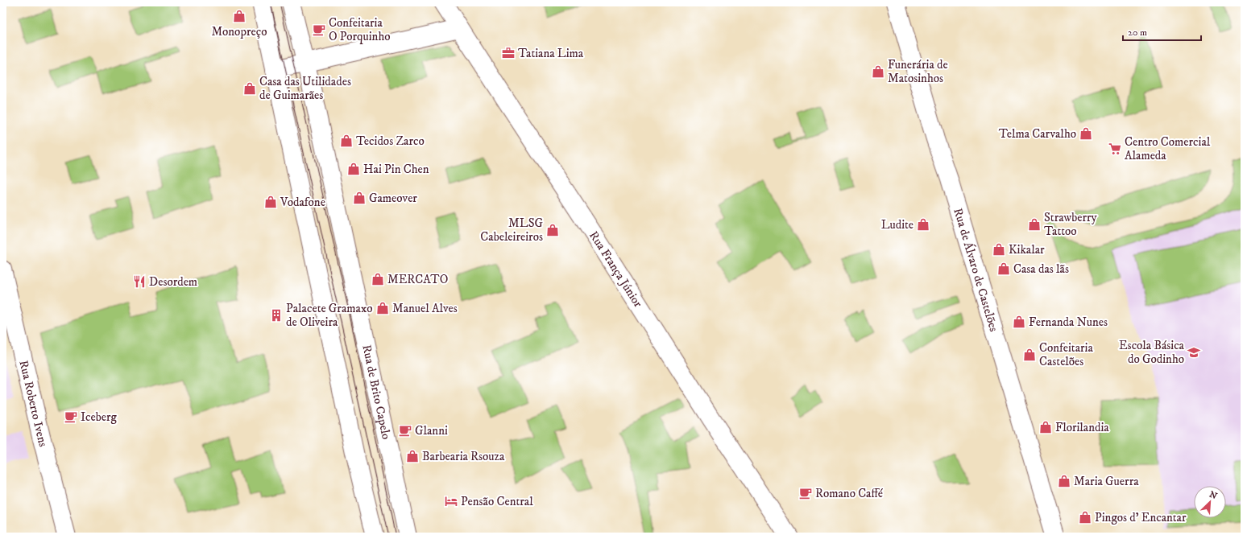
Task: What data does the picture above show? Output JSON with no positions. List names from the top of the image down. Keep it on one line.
{"streets":{"street":["Rua França Júnior","Rua de Álvaro de Castelões","Rua de Brito Capelo","Rua Roberto Ivens"]},"places":{"shop":["Monopreço","Funerária de Matosinhos","Casa das Utilidades de Guimarães","Telma Carvalho","Tecidos Zarco","Hai Pin Chen","Gameover","Vodafone","Ludite","Strawberry Tattoo","MLSG Cabeleireiros","Kikalar","Casa das lãs","MERCATO","Manuel Alves","Fernanda Nunes","Confeitaria Castelões","Florilandia","Barbearia Rsouza","Maria Guerra","Pingos d' Encantar"],"cafe":["Confeitaria O Porquinho","Iceberg","Glanni","Romano Caffé"],"office":["Tatiana Lima"],"supermarket":["Centro Comercial Alameda"],"restaurant":["Desordem"],"building":["Palacete Gramaxo de Oliveira"],"school or university":["Escola Básica do Godinho"],"hotel":["Pensão Central"]},"scale_bar":"20 m","north":"top right"}
